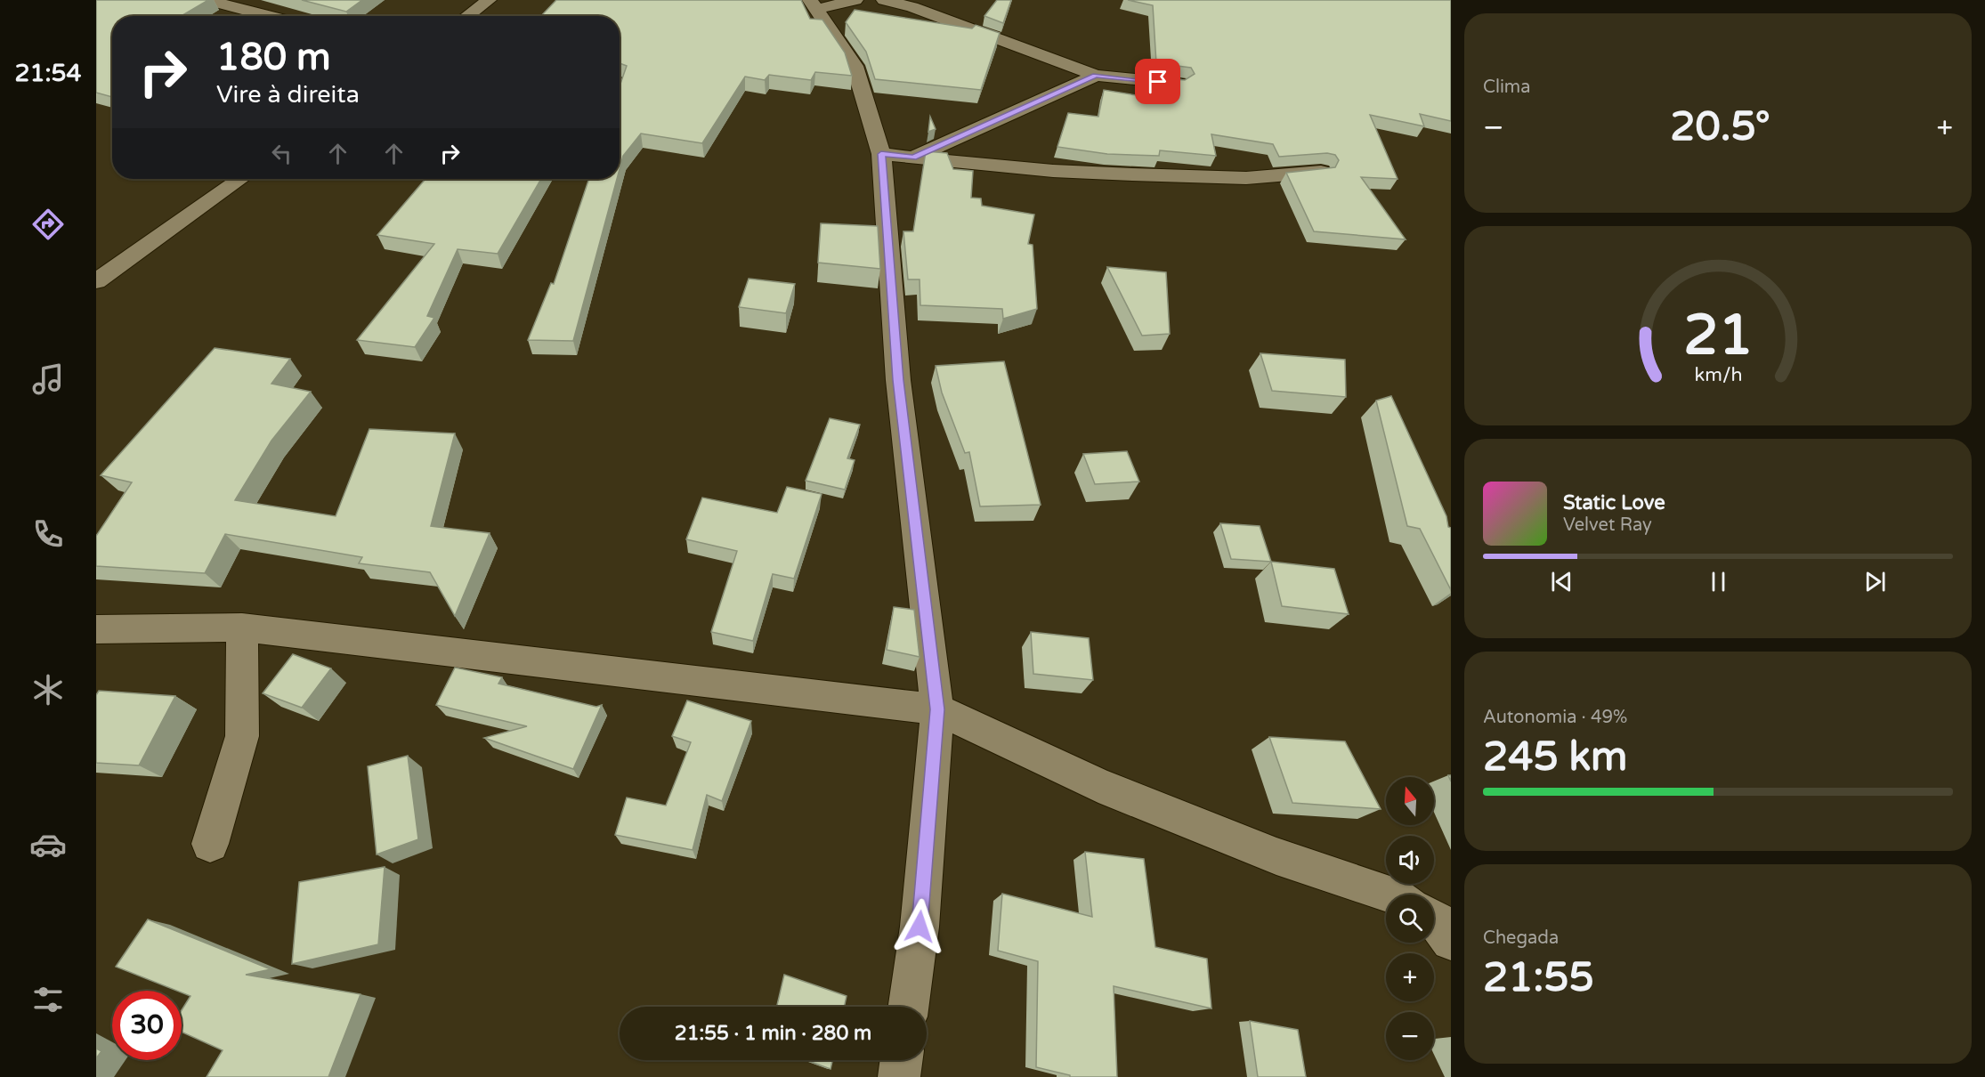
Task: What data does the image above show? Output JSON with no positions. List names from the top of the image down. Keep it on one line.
{"north":"top","page":{"tabs":"21:54","tile":["Clima",["Autonomia · 49%","245 km"],["Chegada","21:55"]],"turn":["180 m","Vire à direita"],"heat":["−","20.5°","+"],"song":["Static Love","Velvet Ray"],"map_buttons":["+","−"],"limit":"30","trip":"21:55 · 1 min · 280 m","gauge":["21","km/h"]}}
